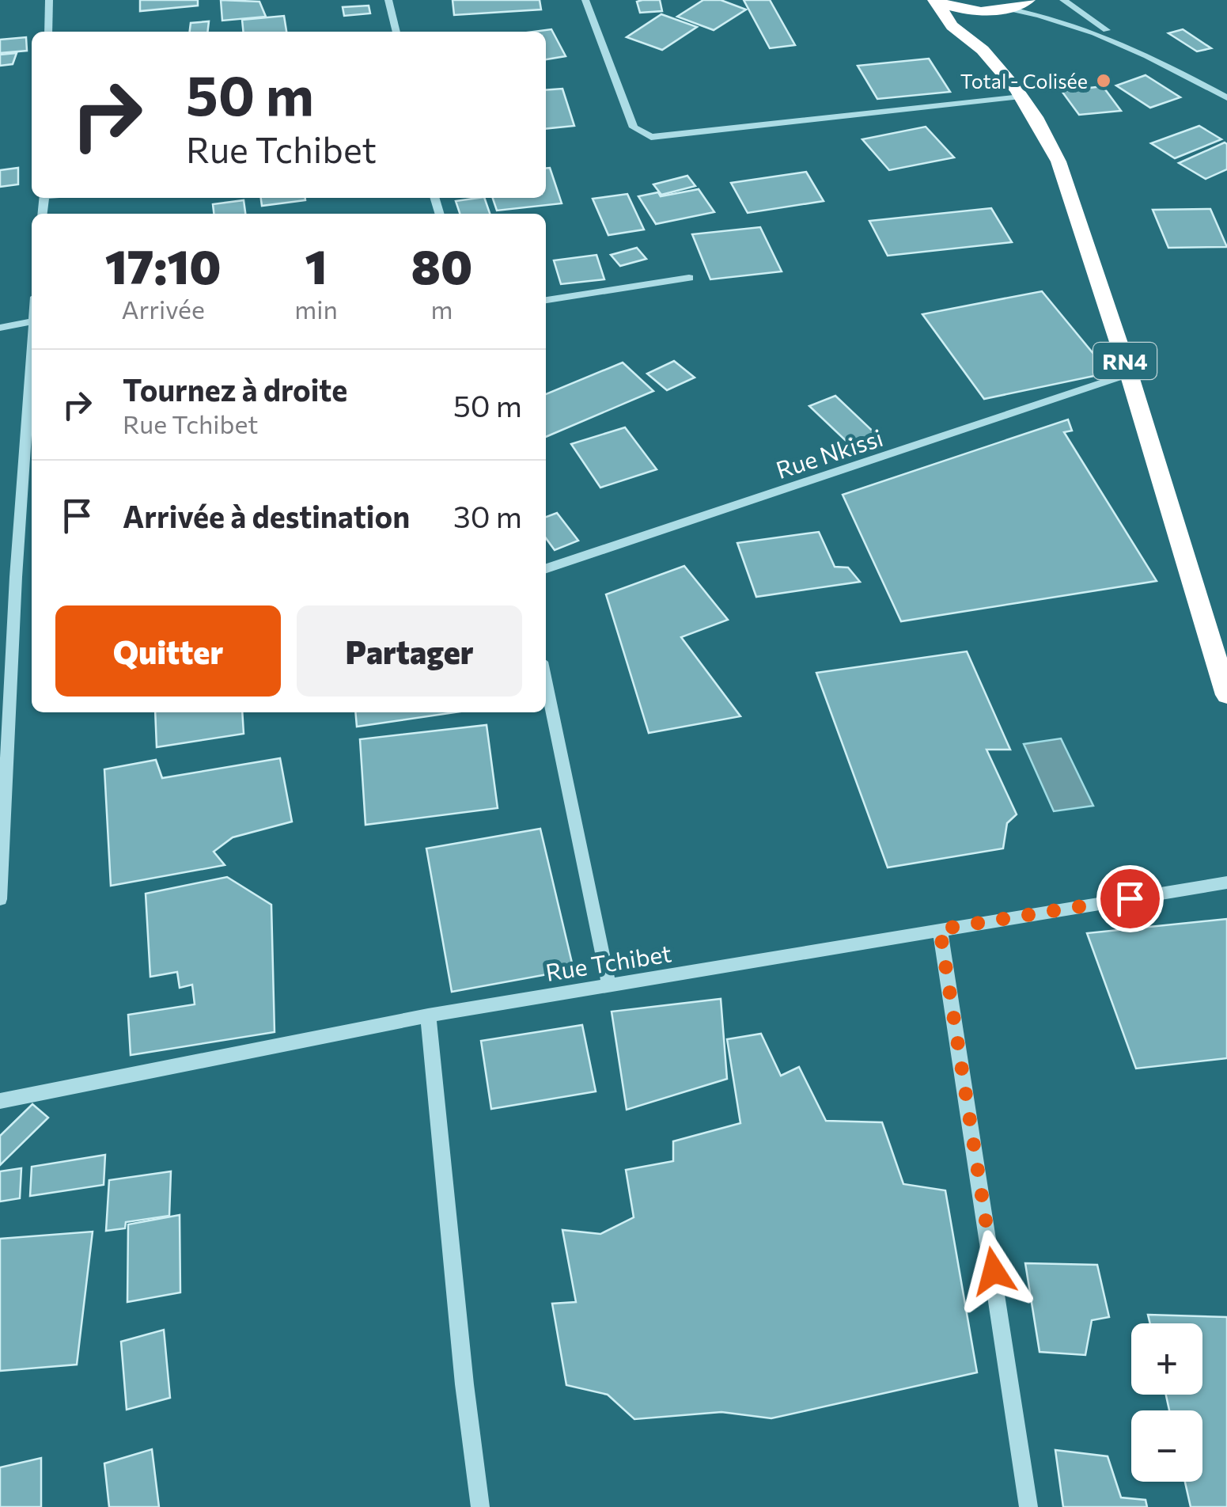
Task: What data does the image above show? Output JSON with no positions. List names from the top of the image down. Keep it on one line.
{"streets":{"highway":["RN4"],"street":["Rue Nkissi","Rue Tchibet"]},"crossings":[["RN4","Rue Nkissi"]],"places":["Total - Colisée"],"page":{"turn":["50 m","Rue Tchibet"],"eta":["17:10","Arrivée","1","min","80","m"],"list":[{"name":"Tournez à droite","note":"Rue Tchibet","value":"50 m"},{"name":"Arrivée à destination","value":"30 m"}],"buttons":["Quitter","Partager"],"map_buttons":["+","−"]}}
